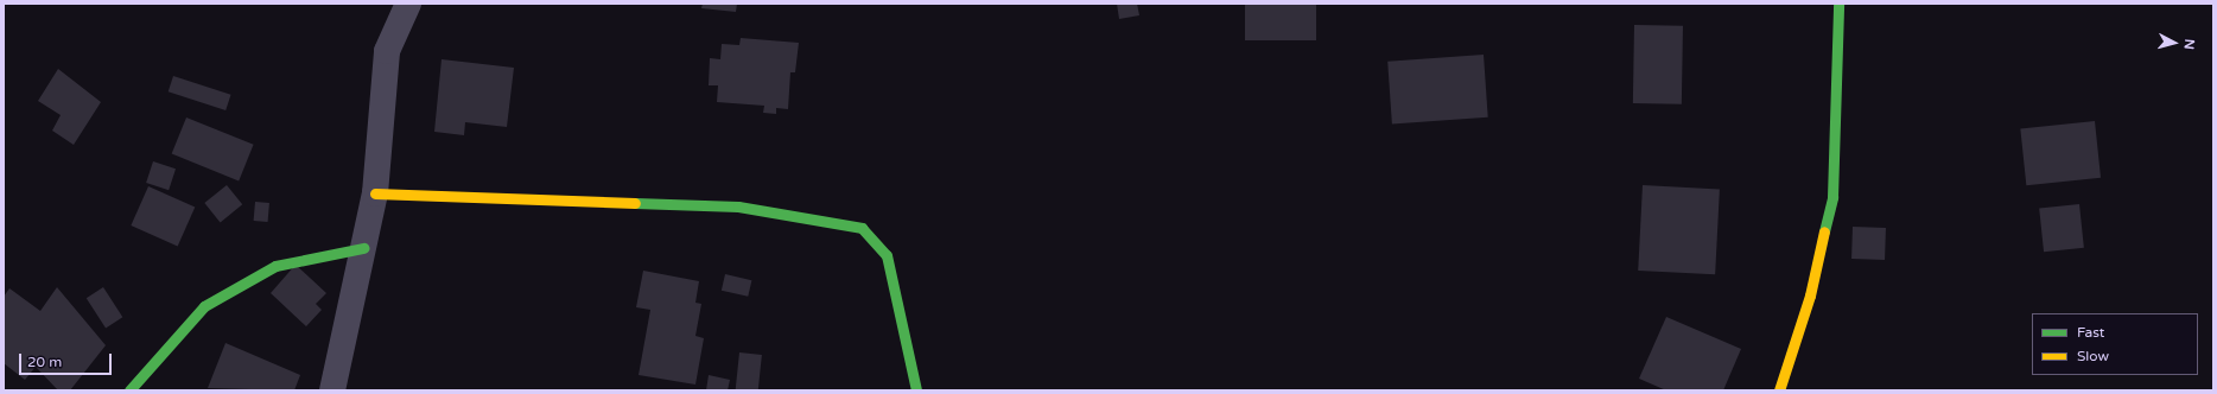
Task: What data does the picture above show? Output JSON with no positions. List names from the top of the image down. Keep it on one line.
{"legend":["Fast","Slow"],"scale_bar":"20 m","north":"right"}
